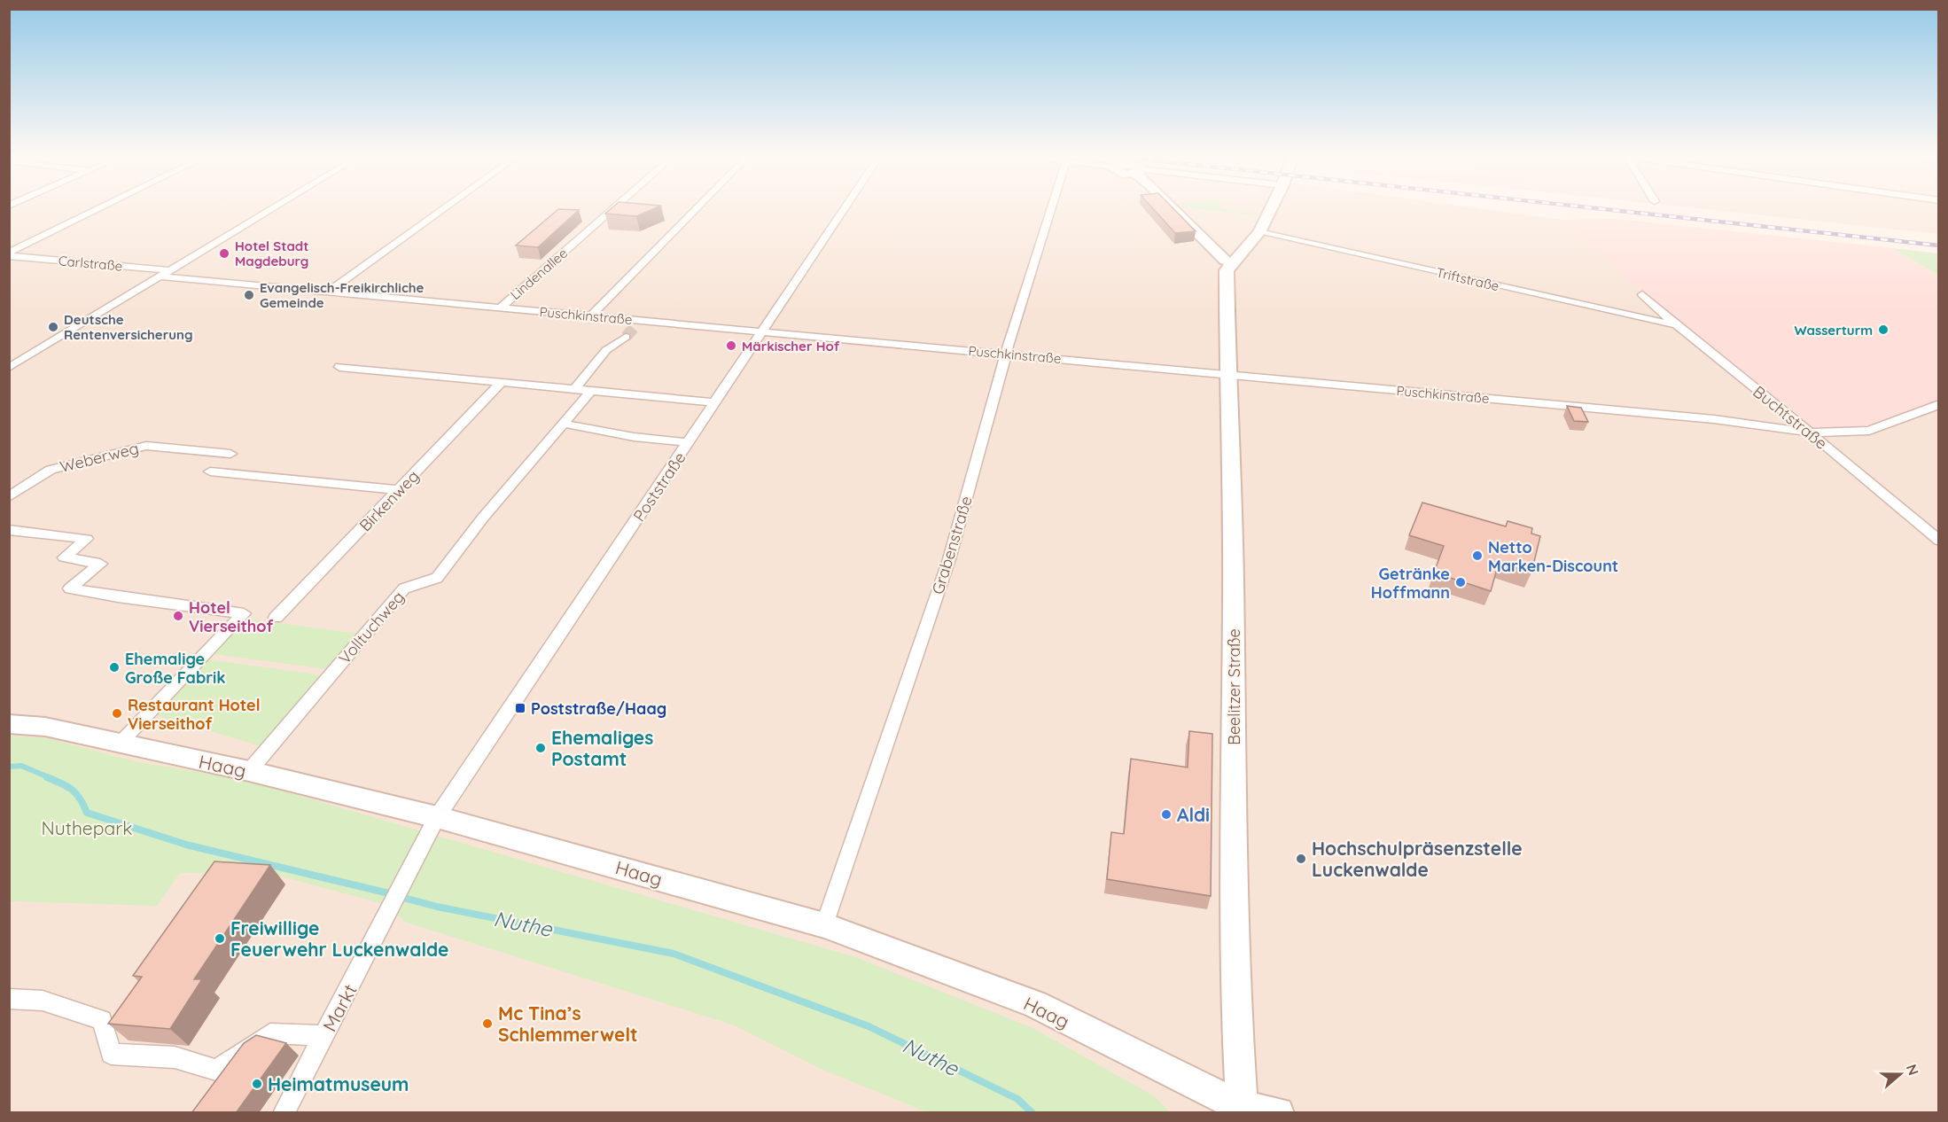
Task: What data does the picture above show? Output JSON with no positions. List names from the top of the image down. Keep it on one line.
{"streets":{"main road":["Beelitzer Straße","Haag"],"street":["Carlstraße","Lindenallee","Triftstraße","Puschkinstraße","Buchtstraße","Weberweg","Poststraße","Birkenweg","Grabenstraße","Volltuchweg","Markt"]},"crossings":[["Lindenallee","Puschkinstraße"],["Triftstraße","Buchtstraße"],["Puschkinstraße","Buchtstraße"],["Puschkinstraße","Poststraße"],["Puschkinstraße","Grabenstraße"],["Puschkinstraße","Beelitzer Straße"],["Poststraße","Haag"],["Poststraße","Markt"],["Grabenstraße","Haag"],["Volltuchweg","Haag"],["Beelitzer Straße","Haag"],["Haag","Markt"]],"water":["Nuthe"],"parks":["Nuthepark"],"places":{"other":["Hotel Stadt Magdeburg","Evangelisch-Freikirchliche Gemeinde","Deutsche Rentenversicherung","Wasserturm","Märkischer Hof","Netto Marken-Discount","Getränke Hoffmann","Hotel Vierseithof","Ehemalige Große Fabrik","Restaurant Hotel Vierseithof","Ehemaliges Postamt","Aldi","Hochschulpräsenzstelle Luckenwalde","Freiwillige Feuerwehr Luckenwalde","Mc Tina’s Schlemmerwelt","Heimatmuseum"],"transit":["Poststraße/Haag"]},"north":"right"}
